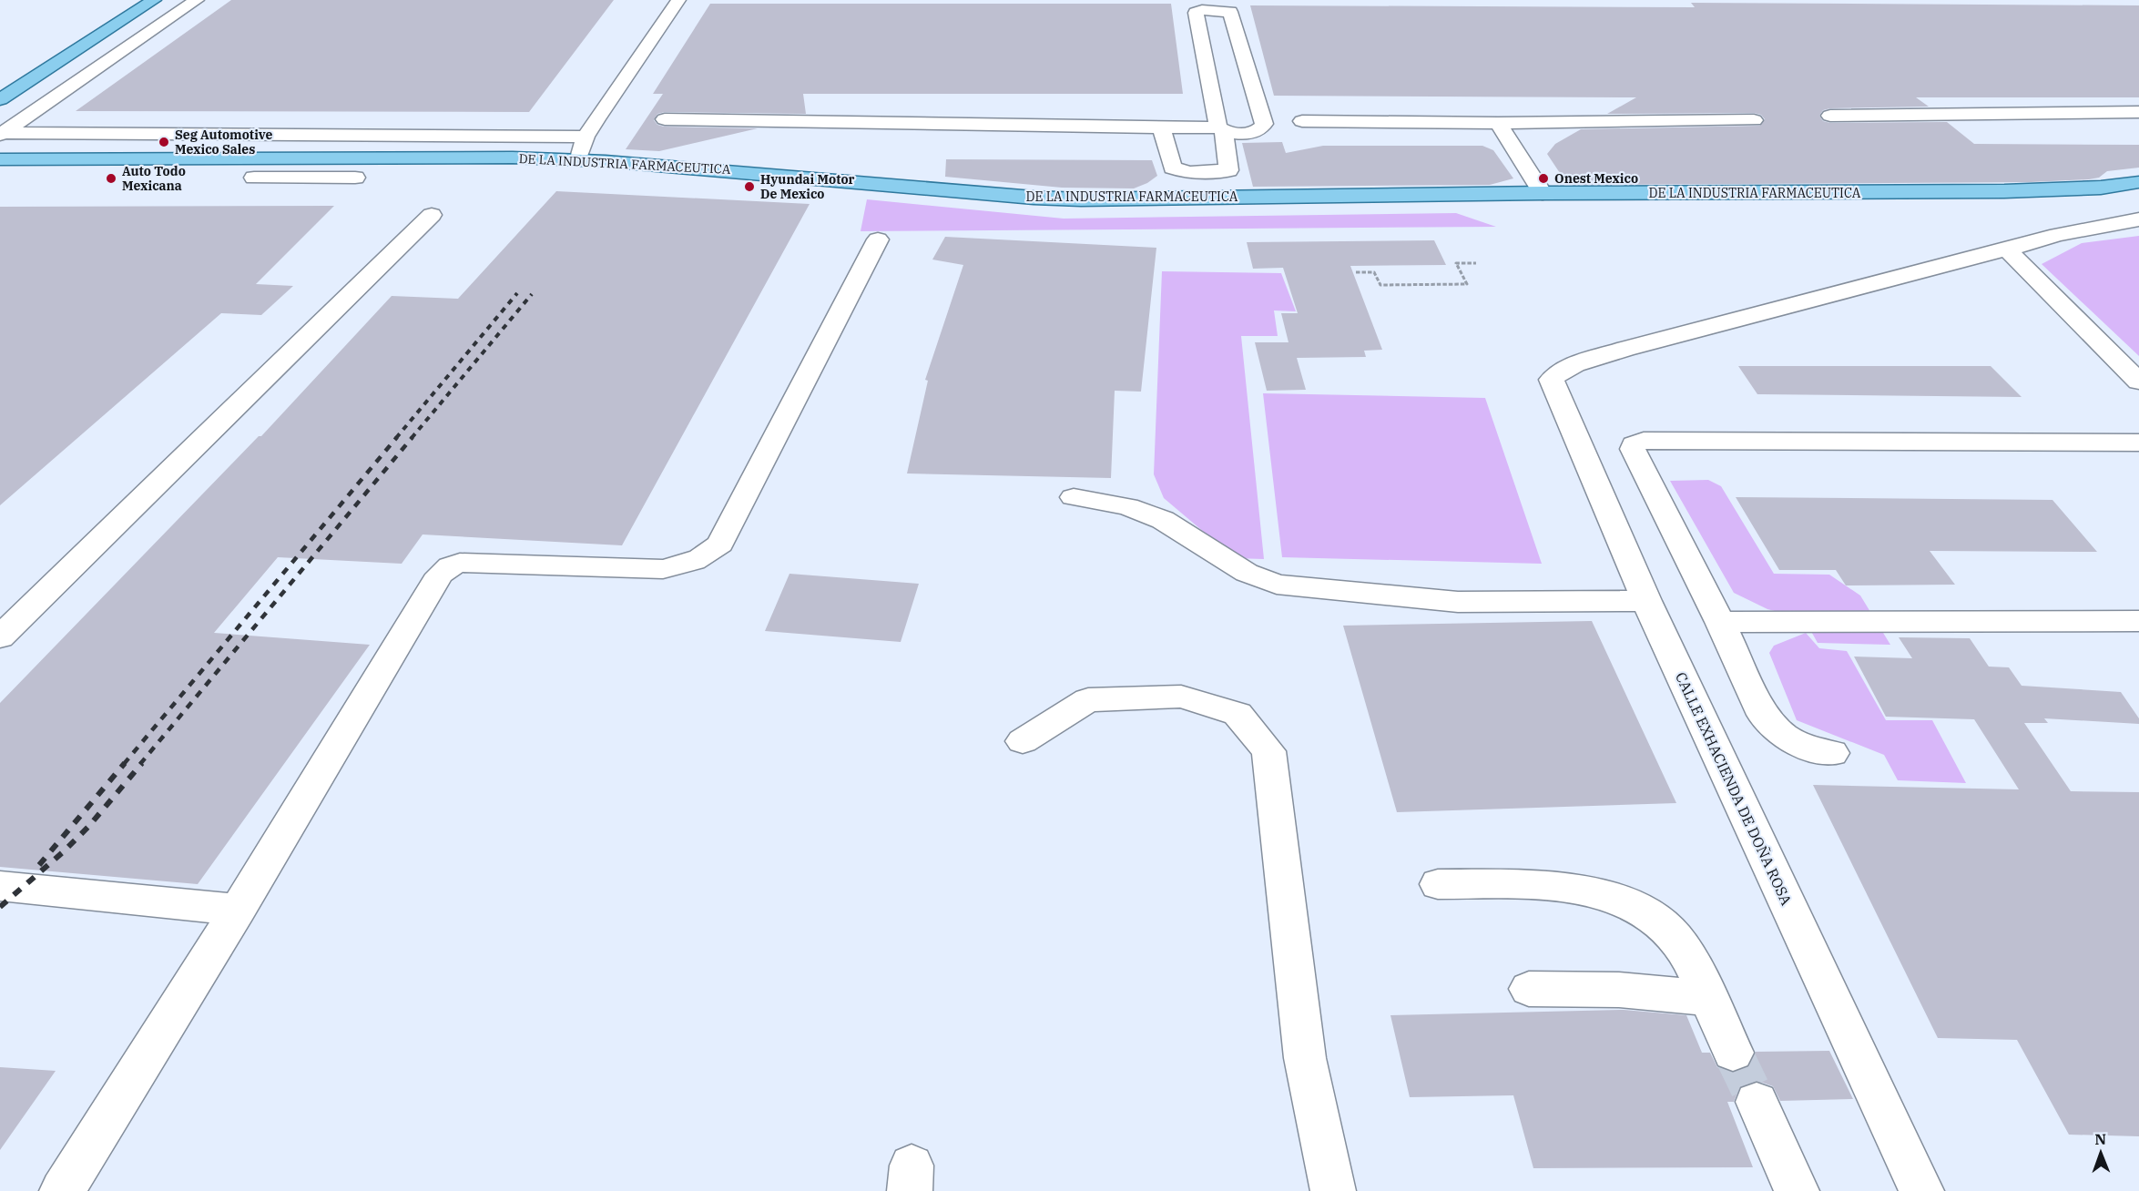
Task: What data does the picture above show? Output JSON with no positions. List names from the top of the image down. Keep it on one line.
{"streets":{"main road":["DE LA INDUSTRIA FARMACEUTICA"],"lane":["CALLE EXHACIENDA DE DOÑA ROSA"]},"places":["Seg Automotive Mexico Sales","Auto Todo Mexicana","Onest Mexico","Hyundai Motor De Mexico"],"north":"top"}
